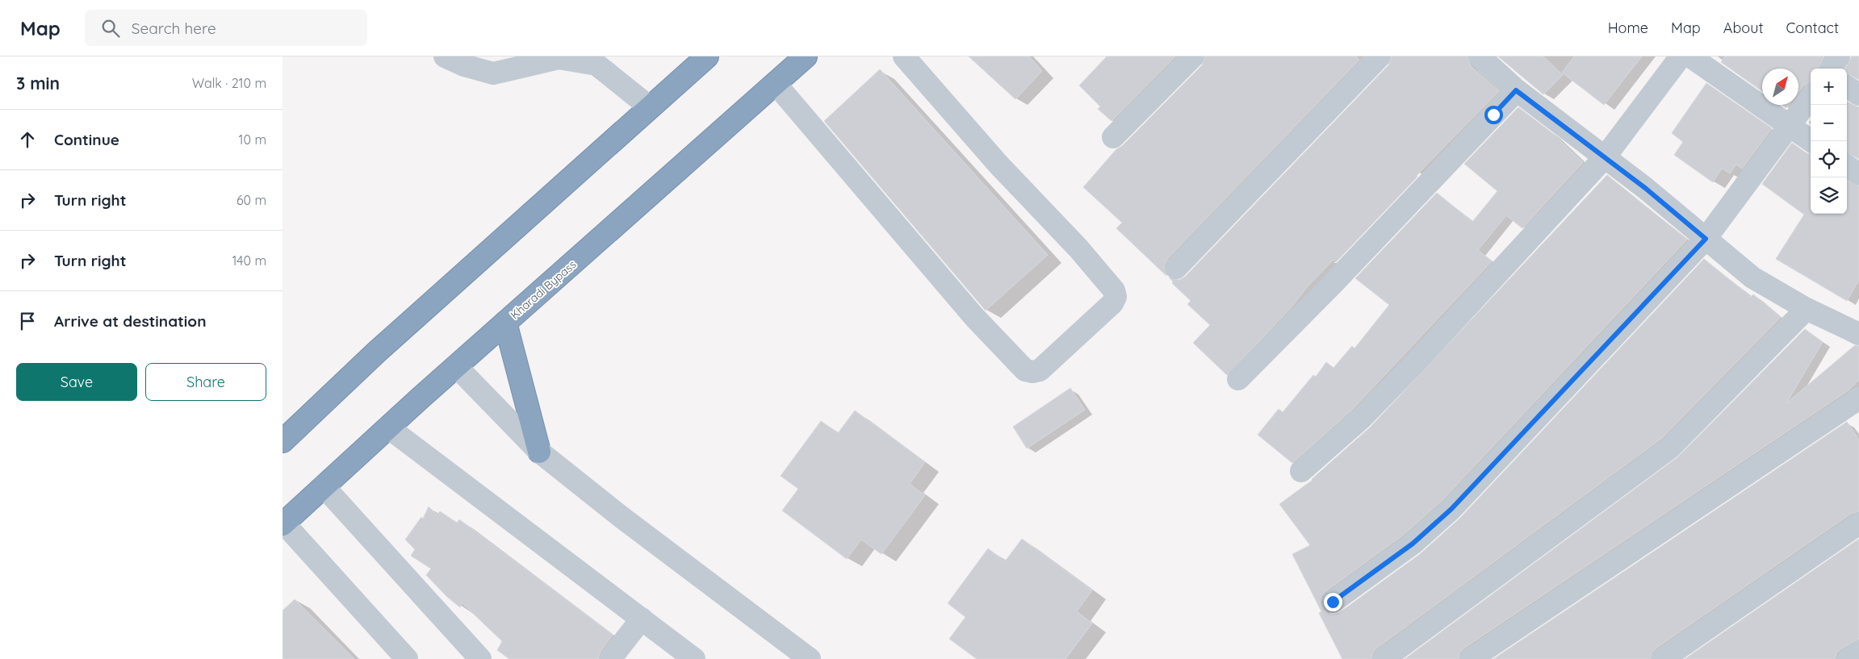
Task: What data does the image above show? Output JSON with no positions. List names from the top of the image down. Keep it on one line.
{"streets":{"highway":["Kharadi Bypass"]},"north":"top right","page":{"header":"Map","search":"Search here","nav":["Home","Map","About","Contact"],"heading":["3 min","Walk · 210 m"],"map_buttons":["+","−"],"list":[["Continue","10 m"],["Turn right","60 m"],["Turn right","140 m"],"Arrive at destination"],"buttons":["Save","Share"]}}
